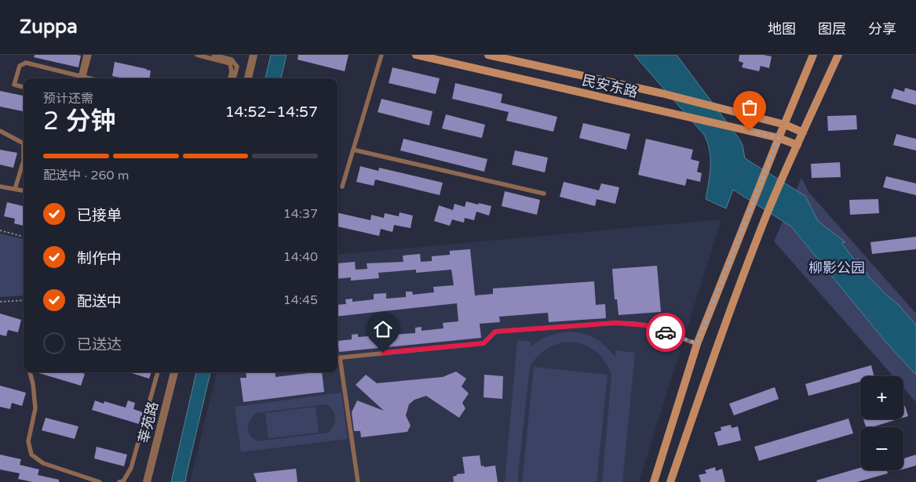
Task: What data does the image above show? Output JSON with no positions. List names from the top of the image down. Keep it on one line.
{"streets":{"main road":["民安东路"],"street":["莘苑路"]},"parks":["柳影公园"],"page":{"header":"Zuppa","nav":["地图","图层","分享"],"heading":["2 分钟","预计还需","14:52–14:57"],"bar":"配送中 · 260 m","list":[["已接单","14:37"],["制作中","14:40"],["配送中","14:45"],"已送达"],"map_buttons":["+","−"]}}
